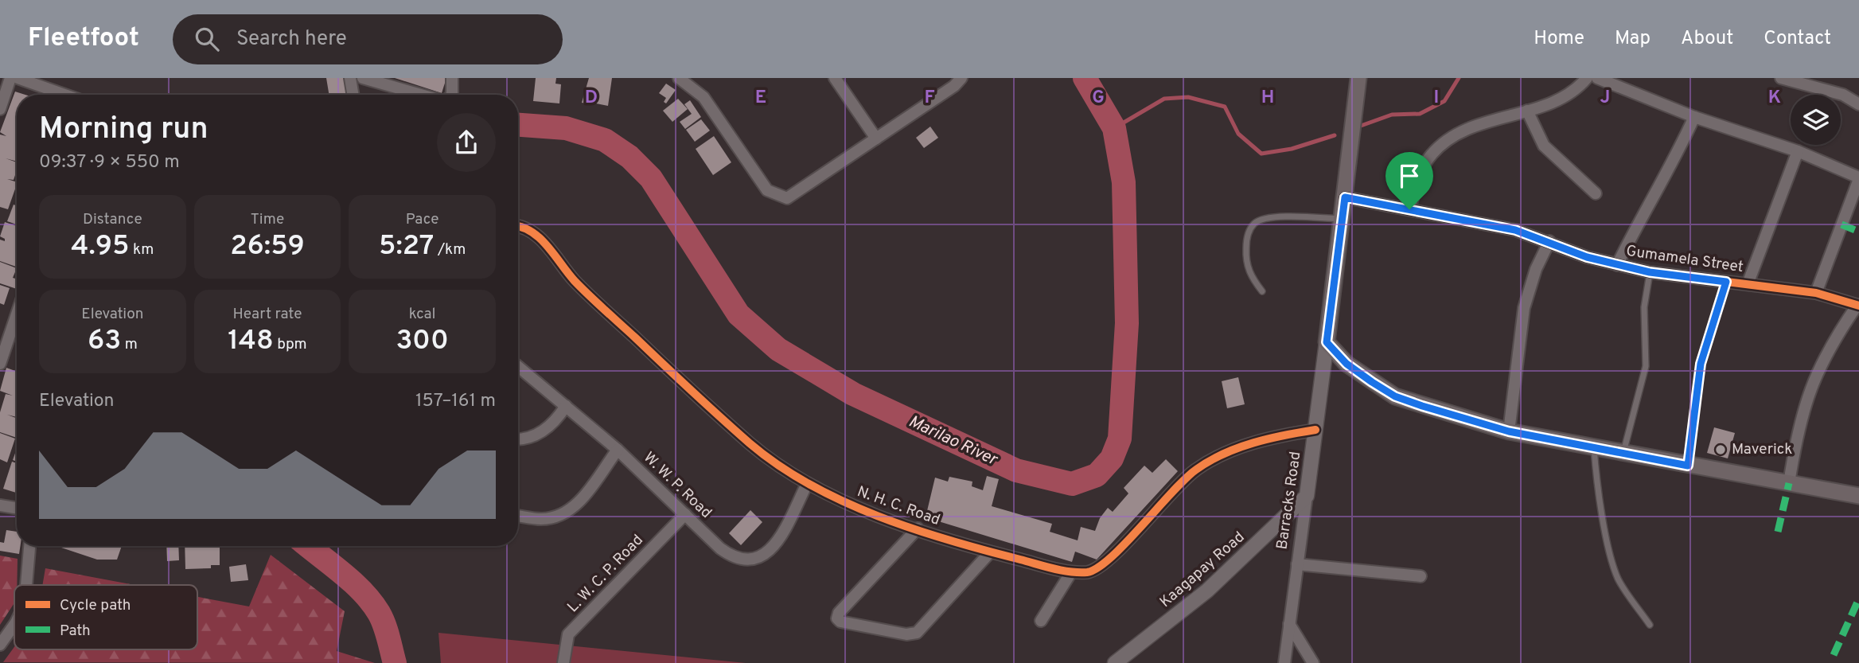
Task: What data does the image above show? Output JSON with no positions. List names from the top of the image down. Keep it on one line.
{"streets":{"street":["Gumamela Street","W. W. P. Road","Barracks Road","N. H. C. Road","Kaagapay Road","L. W. C. P. Road"]},"crossings":[["W. W. P. Road","N. H. C. Road"],["W. W. P. Road","L. W. C. P. Road"],["Barracks Road","N. H. C. Road"],["Barracks Road","Kaagapay Road"]],"water":["Marilao River"],"places":["Maverick"],"legend":["Cycle path","Path"],"page":{"header":"Fleetfoot","search":"Search here","nav":["Home","Map","About","Contact"],"heading":["Morning run","09:37 · 9 × 550 m"],"stats":[["Distance","4.95 km"],["Time","26:59"],["Pace","5:27 /km"],["Elevation","63 m"],["Heart rate","148 bpm"],["kcal","300"]],"chart":["Elevation","157–161 m"]},"grid":{"columns":["D","E","F","G","H","I","J","K"]}}
